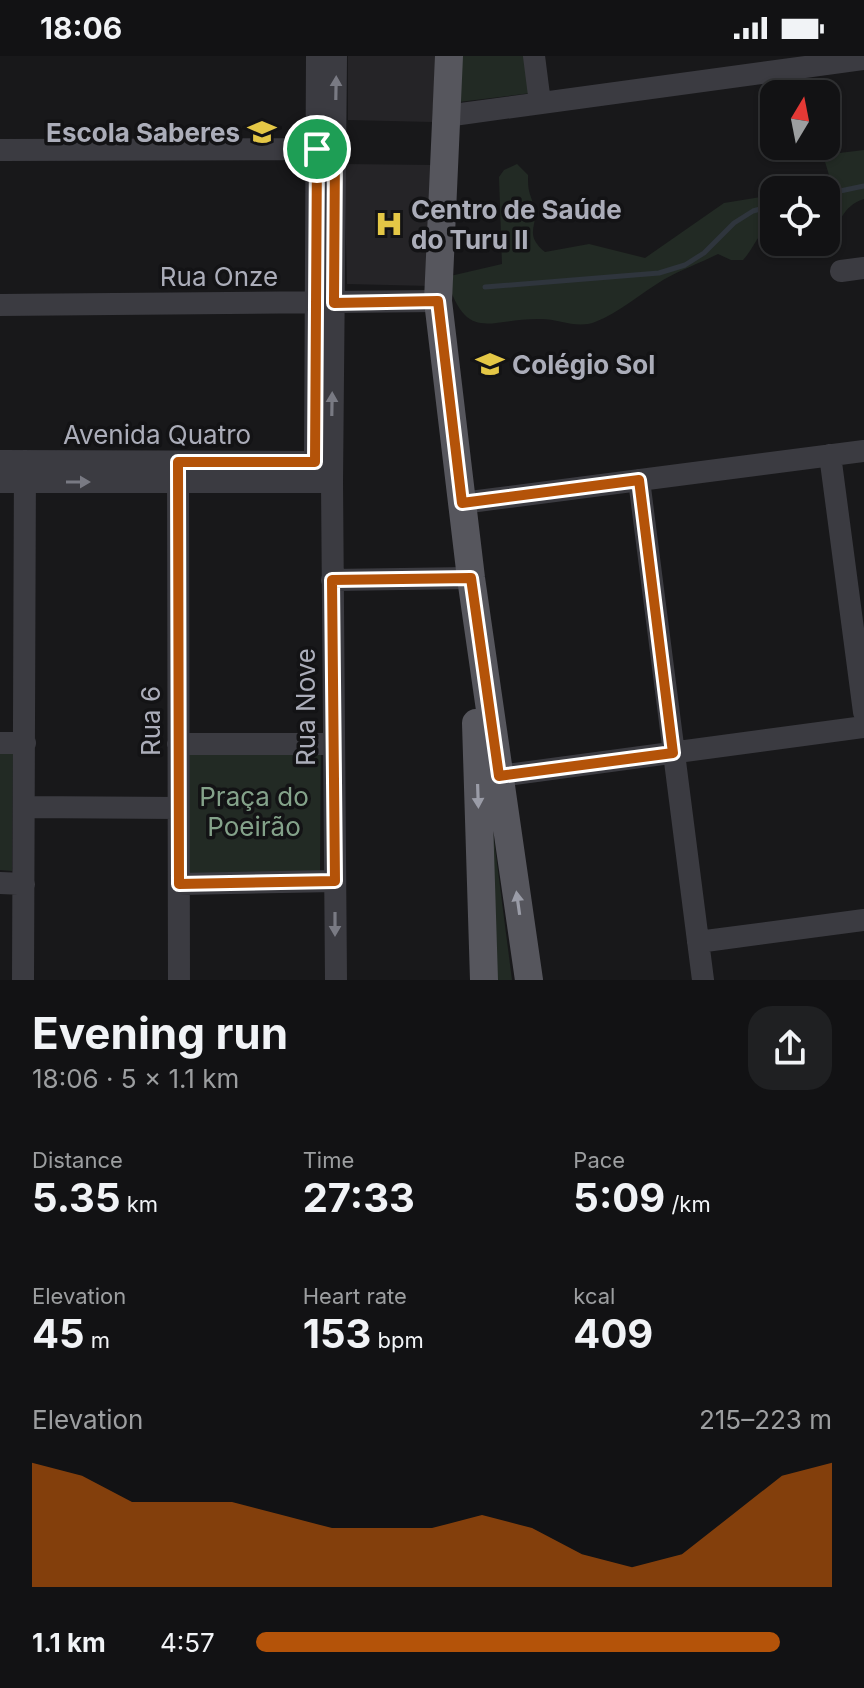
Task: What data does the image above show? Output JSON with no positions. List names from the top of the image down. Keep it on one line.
{"streets":{"street":["Rua Onze","Avenida Quatro","Rua Nove","Rua 6"]},"crossings":[["Rua Onze","Rua Nove"],["Avenida Quatro","Rua Nove"],["Avenida Quatro","Rua 6"]],"parks":["Praça do Poeirão"],"places":{"school or university":["Escola Saberes","Colégio Sol"],"hospital":["Centro de Saúde do Turu II"]},"north":"top","page":{"status":"18:06","heading":["Evening run","18:06 · 5 × 1.1 km"],"stats":[["Distance","5.35 km"],["Time","27:33"],["Pace","5:09 /km"],["Elevation","45 m"],["Heart rate","153 bpm"],["kcal","409"]],"chart":["Elevation","215–223 m"],"list":[{"name":"1.1 km","note":"4:57"}]}}
